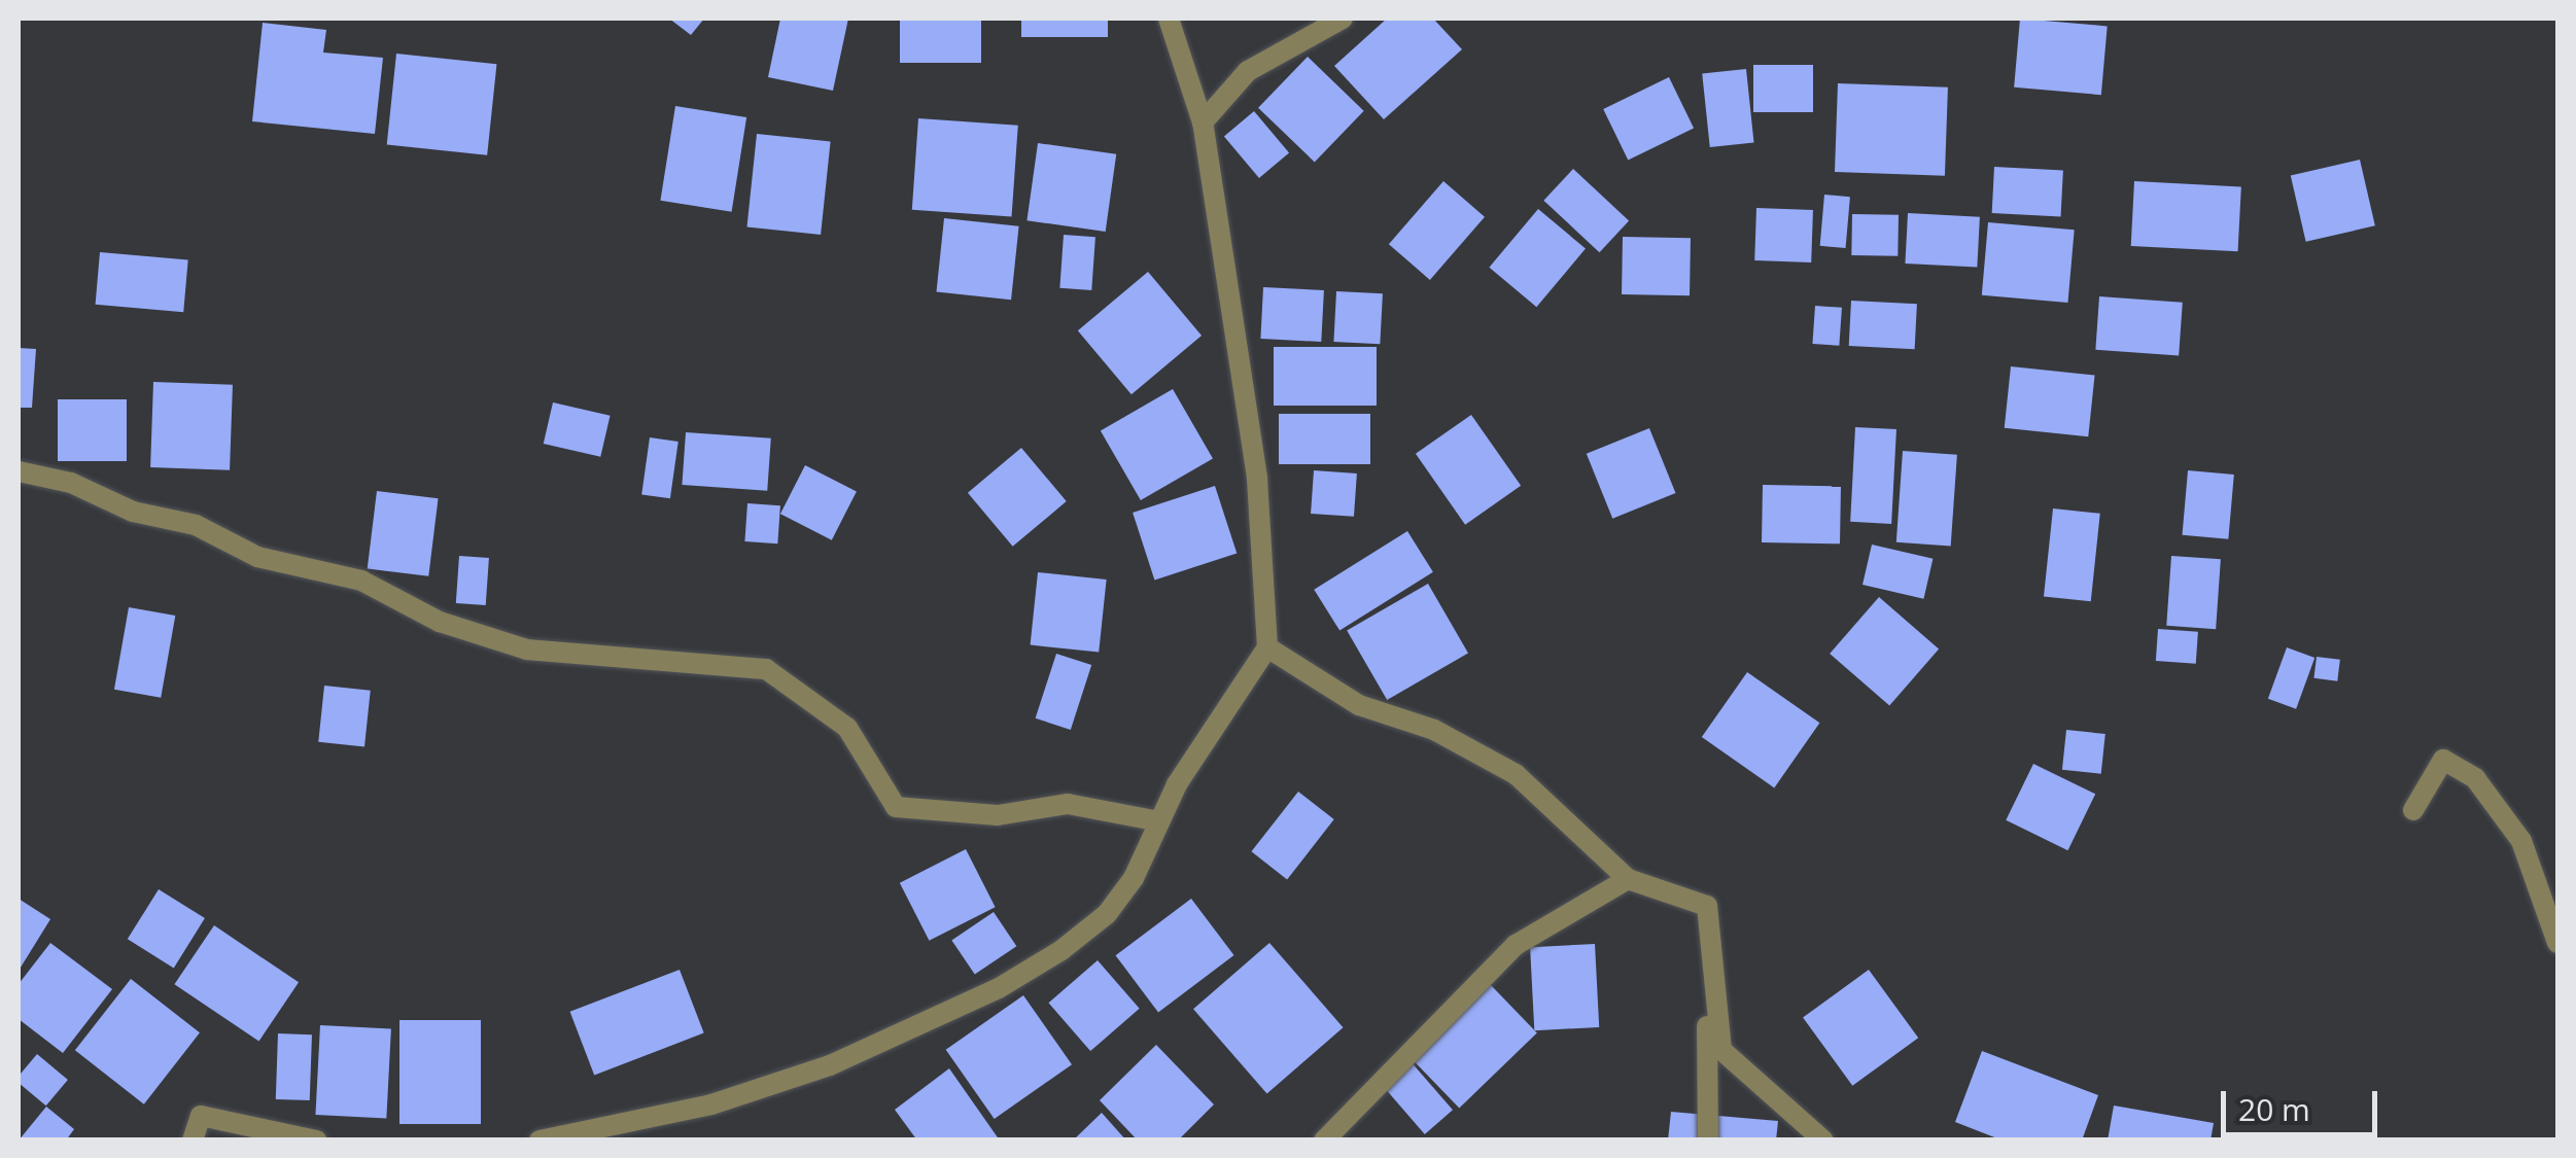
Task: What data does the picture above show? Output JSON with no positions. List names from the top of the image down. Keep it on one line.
{"scale_bar":"20 m"}
